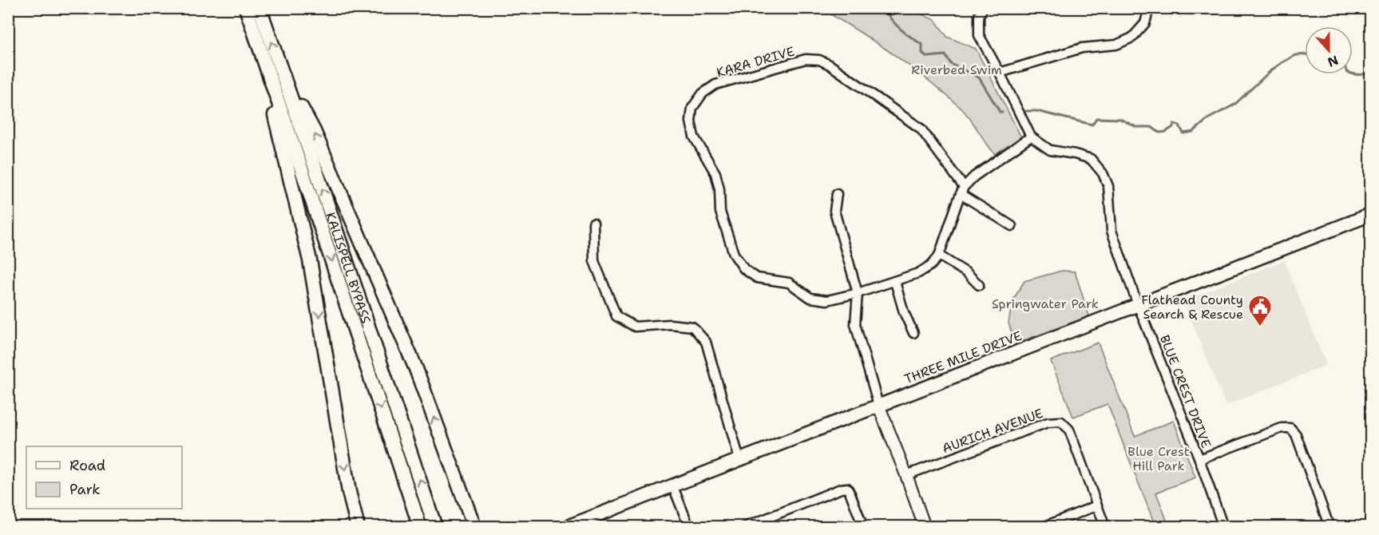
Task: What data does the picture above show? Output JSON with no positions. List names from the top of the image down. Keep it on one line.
{"streets":{"highway":["KALISPELL BYPASS"],"main road":["THREE MILE DRIVE"],"street":["KARA DRIVE","BLUE CREST DRIVE","AURICH AVENUE"]},"crossings":[["THREE MILE DRIVE","BLUE CREST DRIVE"]],"parks":["Riverbed Swim","Springwater Park","Blue Crest Hill Park"],"places":{"public building":["Flathead County Search & Rescue"]},"legend":["Road","Park"],"north":"bottom"}
